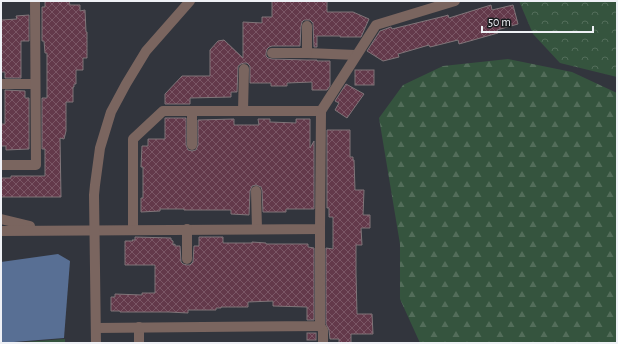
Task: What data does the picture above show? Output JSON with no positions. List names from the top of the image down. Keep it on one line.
{"scale_bar":"50 m"}
